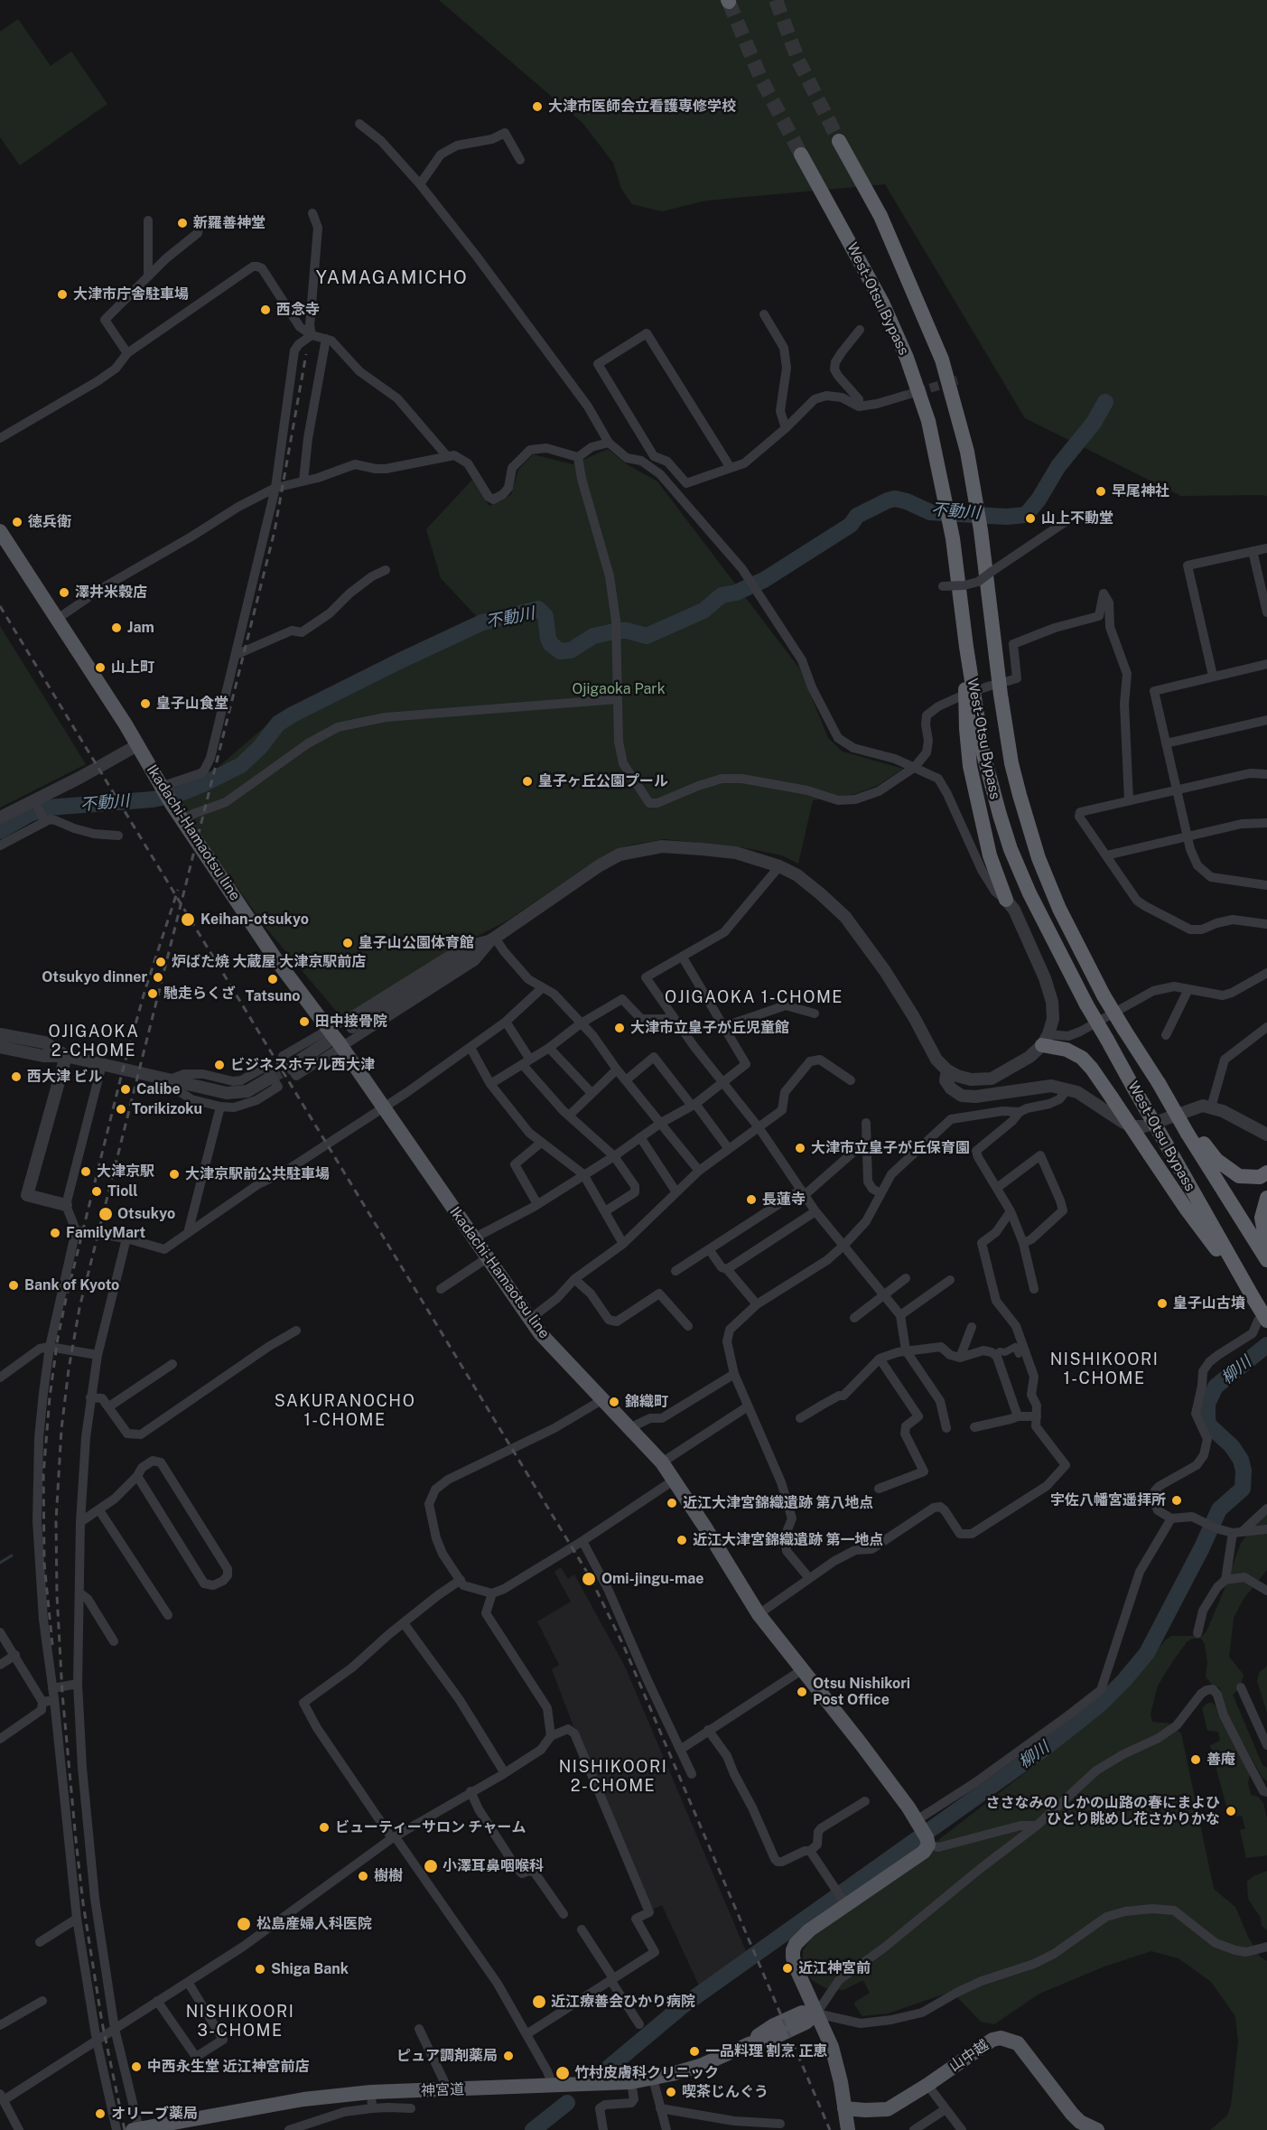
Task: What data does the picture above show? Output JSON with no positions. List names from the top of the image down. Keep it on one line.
{"streets":{"highway":["West-Otsu Bypass"],"main road":["Ikadachi-Hamaotsu line","山中越","神宮道"]},"districts":["YAMAGAMICHO","OJIGAOKA 1-CHOME","OJIGAOKA 2-CHOME","NISHIKOORI 1-CHOME","SAKURANOCHO 1-CHOME","NISHIKOORI 2-CHOME","NISHIKOORI 3-CHOME"],"water":["不動川","柳川"],"parks":["Ojigaoka Park"],"places":["大津市医師会立看護専修学校","新羅善神堂","大津市庁舎駐車場","西念寺","早尾神社","山上不動堂","徳兵衛","澤井米穀店","Jam","山上町","皇子山食堂","皇子ヶ丘公園プール","Keihan-otsukyo","皇子山公園体育館","炉ばた焼 大蔵屋 大津京駅前店","Otsukyo dinner","Tatsuno","馳走らくざ","田中接骨院","大津市立皇子が丘児童館","ビジネスホテル西大津","西大津 ビル","Calibe","Torikizoku","大津市立皇子が丘保育園","大津京駅","大津京駅前公共駐車場","Tioll","長蓮寺","Otsukyo","FamilyMart","Bank of Kyoto","皇子山古墳","錦織町","宇佐八幡宮遥拝所","近江大津宮錦織遺跡 第八地点","近江大津宮錦織遺跡 第一地点","Omi-jingu-mae","Otsu Nishikori Post Office","善庵","ささなみの しかの山路の春にまよひ ひとり眺めし花さかりかな","ビューティーサロン チャーム","小澤耳鼻咽喉科","樹樹","松島産婦人科医院","近江神宮前","Shiga Bank","近江療善会ひかり病院","一品料理 割烹 正恵","ピュア調剤薬局","中西永生堂 近江神宮前店","竹村皮膚科クリニック","喫茶じんぐう","オリーブ薬局"]}
